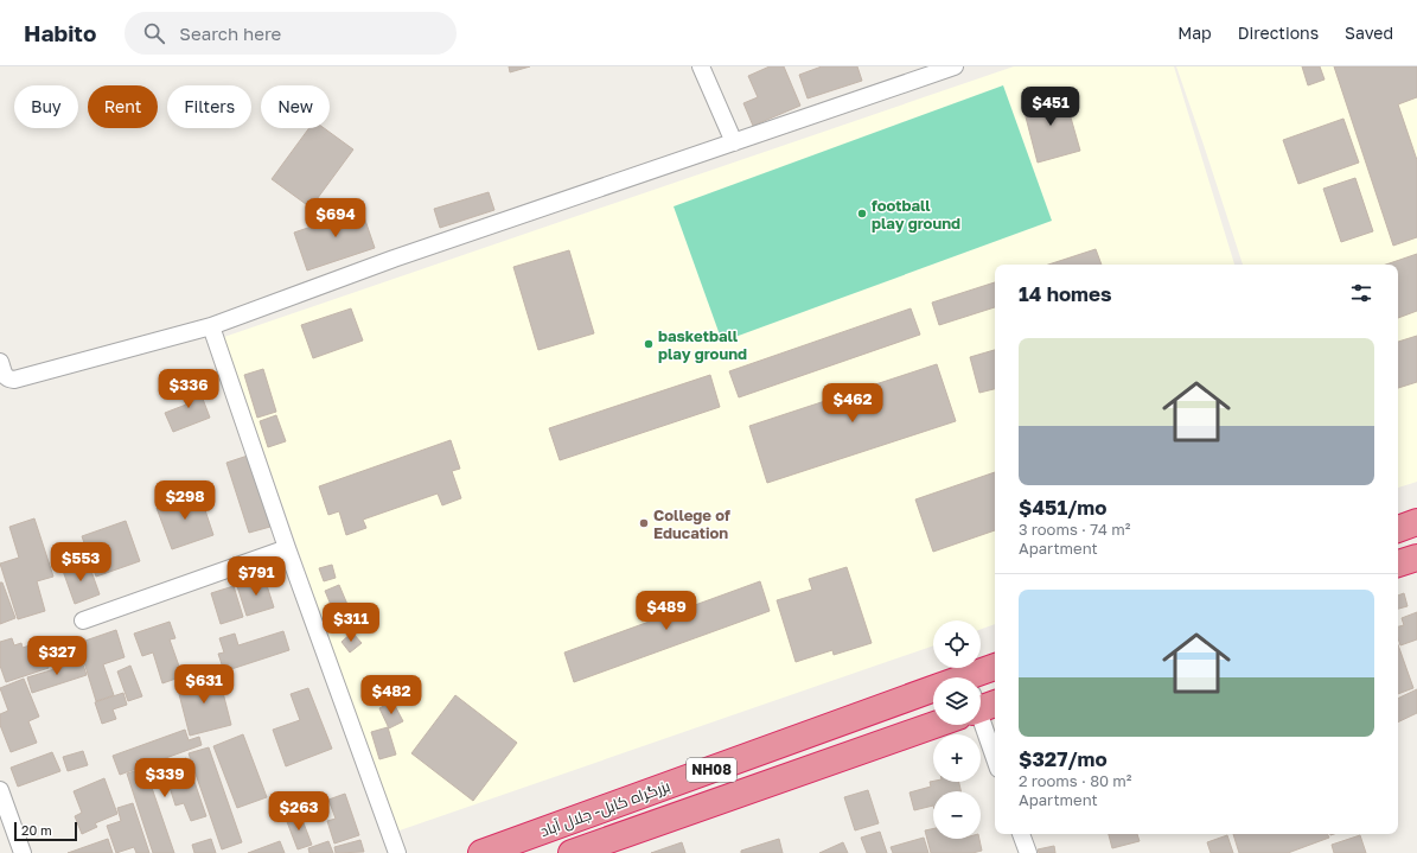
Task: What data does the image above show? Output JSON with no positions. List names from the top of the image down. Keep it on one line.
{"streets":{"highway":["NH08","بزرگراه کابل- جلال آباد"]},"places":["football play ground","basketball play ground","College of Education"],"scale_bar":"20 m","page":{"header":"Habito","search":"Search here","nav":["Map","Directions","Saved"],"chip":["Buy","Rent","Filters","New"],"price":["$451","$694","$336","$462","$298","$553","$791","$489","$311","$327","$631","$482","$339","$263"],"heading":"14 homes","list":[{"name":"$451/mo","note":"3 rooms · 74 m² · Apartment"},{"name":"$327/mo","note":"2 rooms · 80 m² · Apartment"}],"map_buttons":["+","−"],"scale":"20 m"}}
